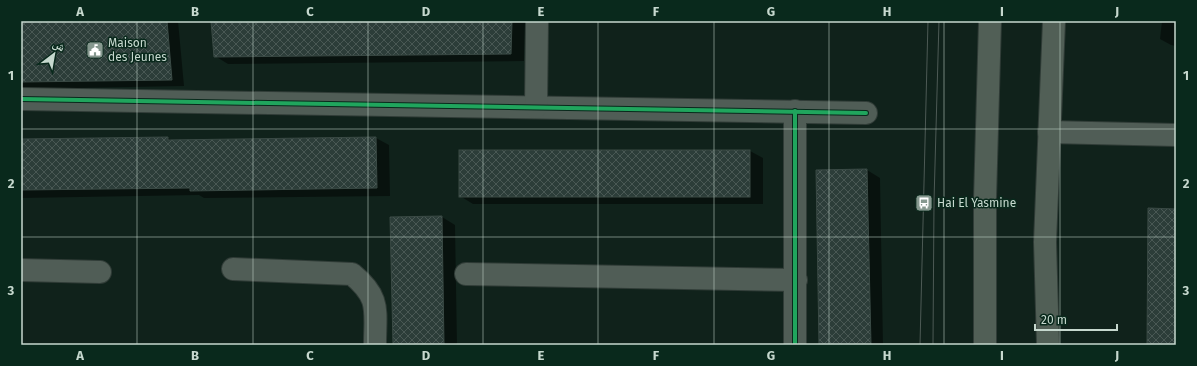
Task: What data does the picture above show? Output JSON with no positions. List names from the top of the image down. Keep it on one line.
{"places":{"public building":["Maison des Jeunes"],"bus stop":["Hai El Yasmine"]},"scale_bar":"20 m","north":"top right","grid":{"columns":["A","B","C","D","E","F","G","H","I","J"],"rows":["1","2","3"]}}
